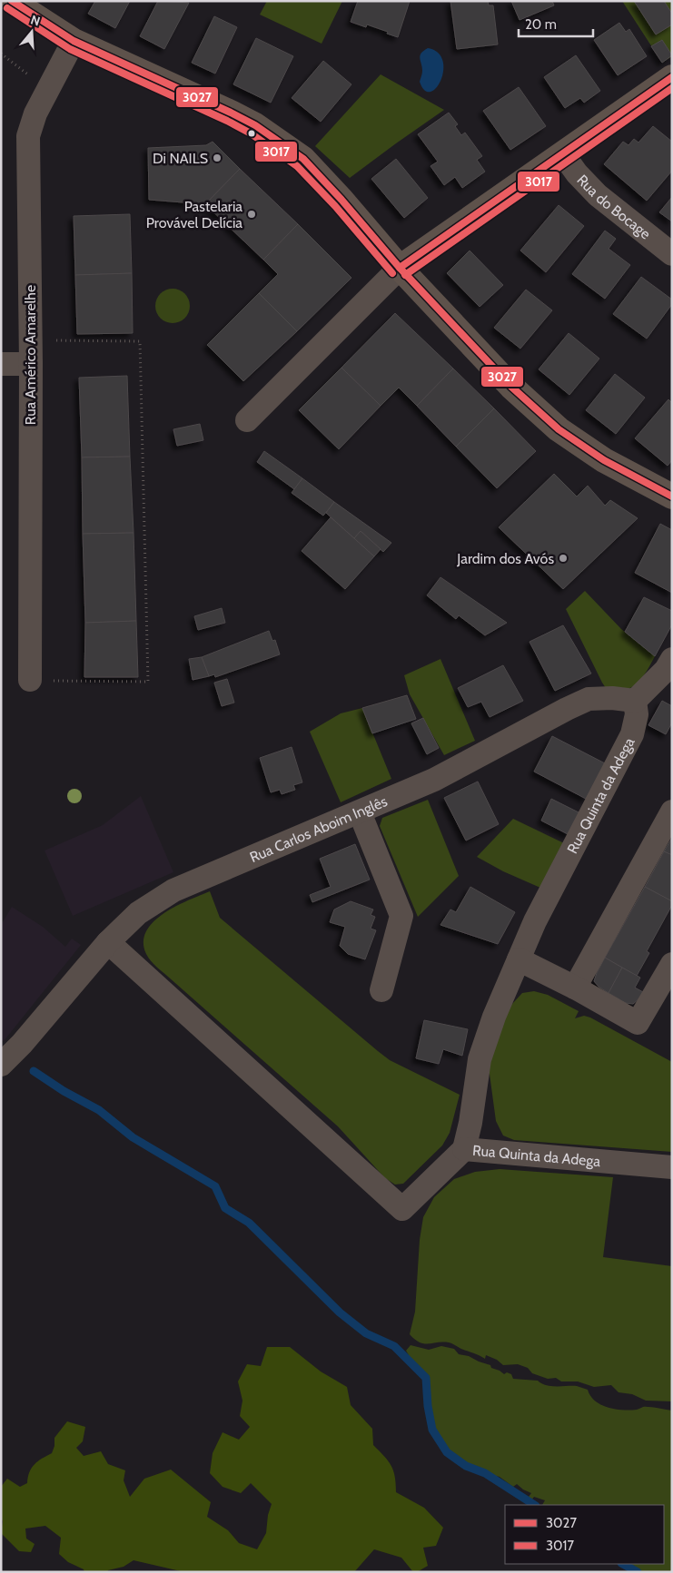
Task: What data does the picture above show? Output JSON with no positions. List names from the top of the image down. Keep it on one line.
{"streets":{"street":["Rua do Bocage","Rua Américo Amarelhe","Rua Quinta da Adega","Rua Carlos Aboim Inglês"]},"crossings":[["Rua Quinta da Adega","Rua Carlos Aboim Inglês"]],"places":["Di NAILS","Pastelaria Provável Delícia","Jardim dos Avós"],"lines":["transit line 3027","transit line 3017"],"legend":["3027","3017"],"scale_bar":"20 m","north":"top"}
